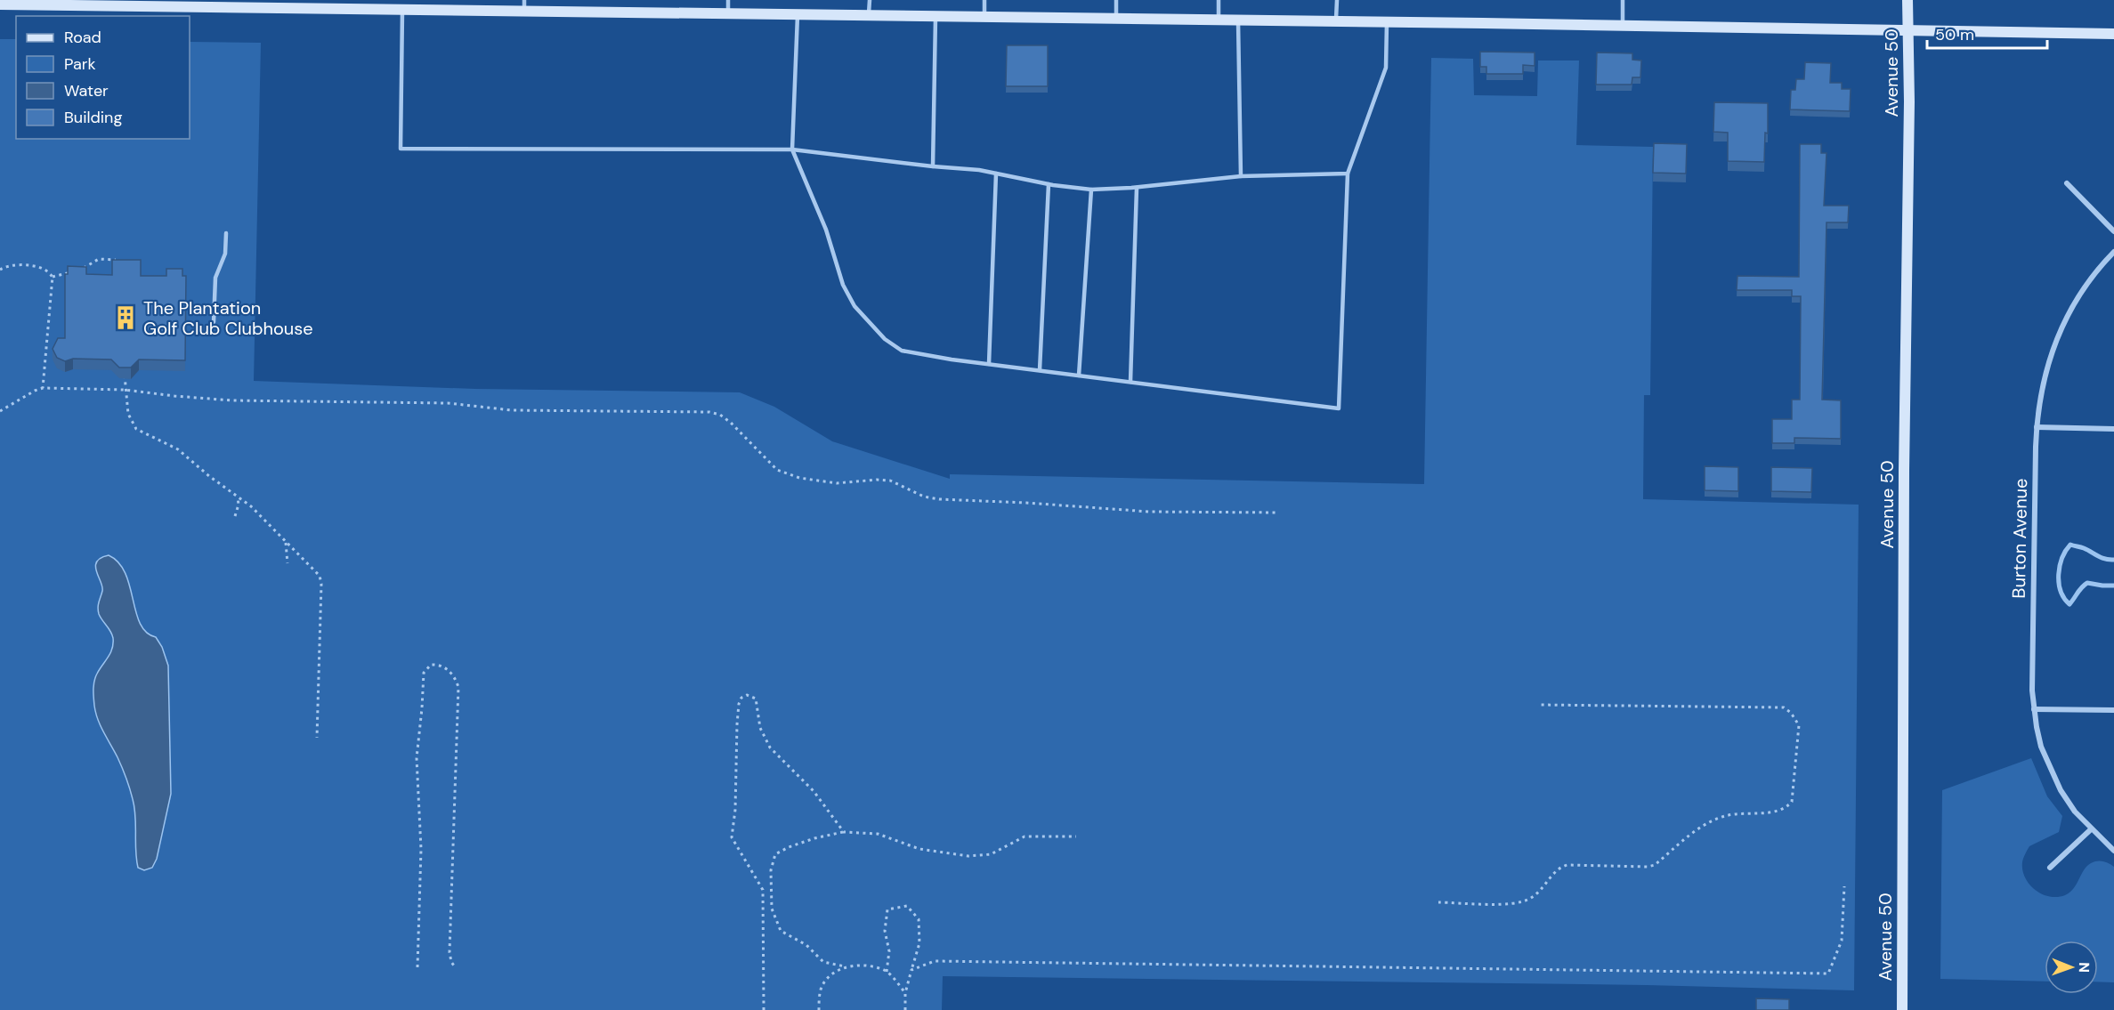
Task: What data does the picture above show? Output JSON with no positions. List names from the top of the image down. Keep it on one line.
{"streets":{"main road":["Avenue 50"],"street":["Burton Avenue"]},"places":{"building":["The Plantation Golf Club Clubhouse"]},"legend":["Road","Park","Water","Building"],"scale_bar":"50 m","north":"right"}
